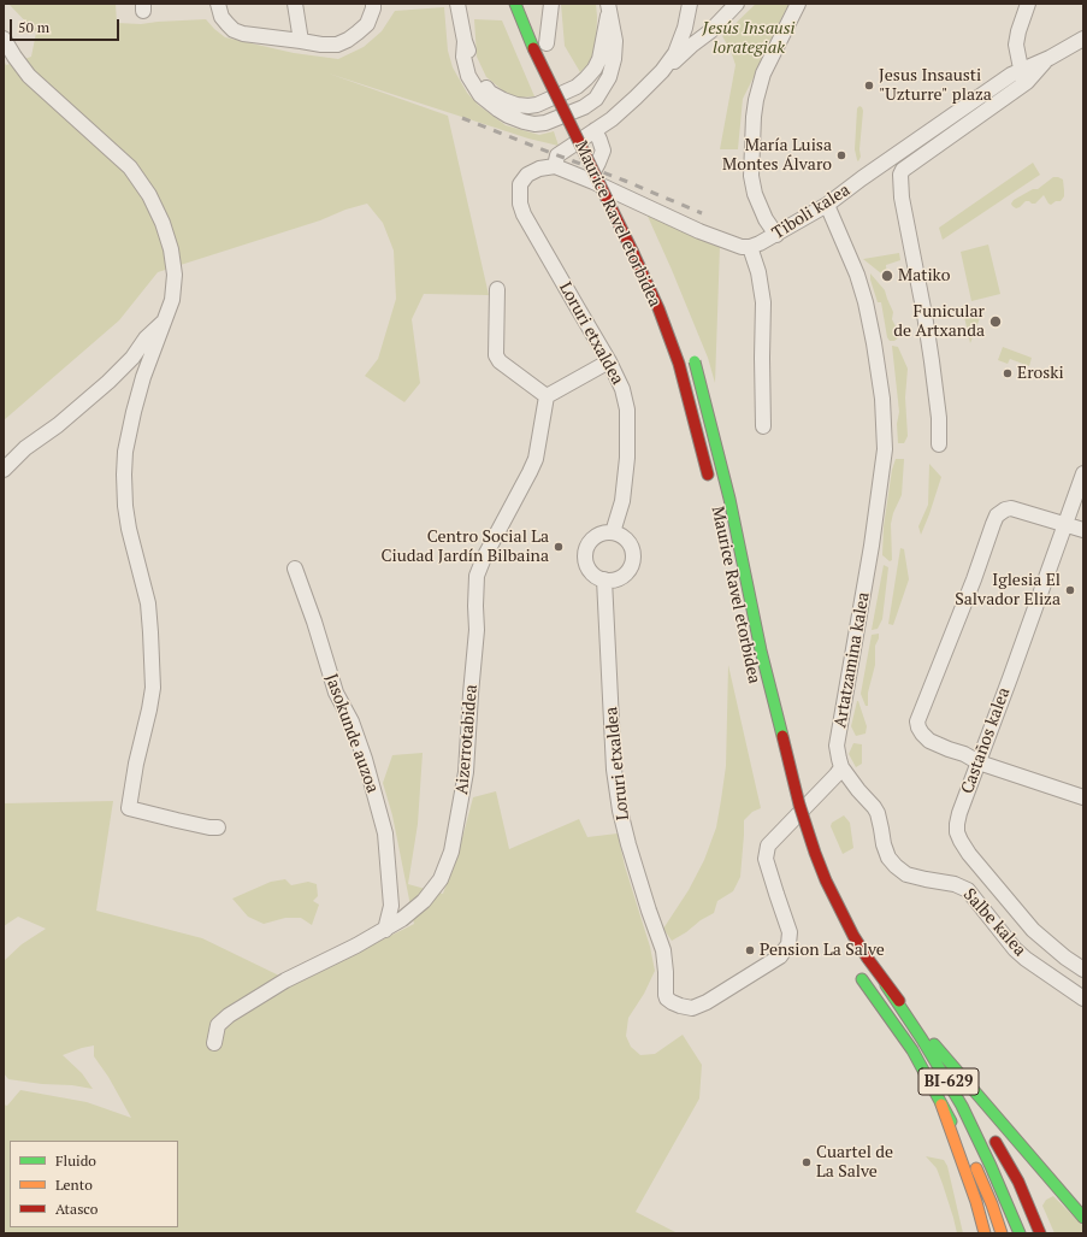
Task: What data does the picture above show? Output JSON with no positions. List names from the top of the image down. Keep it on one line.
{"streets":{"main road":["Maurice Ravel etorbidea","BI-629"],"street":["Tiboli kalea","Loruri etxaldea","Artatzamina kalea","Jasokunde auzoa","Aizerrotabidea","Castaños kalea","Salbe kalea"]},"crossings":[["Tiboli kalea","Artatzamina kalea"],["Maurice Ravel etorbidea","BI-629"],["Loruri etxaldea","Artatzamina kalea"],["Loruri etxaldea","Salbe kalea"],["Artatzamina kalea","Salbe kalea"],["Jasokunde auzoa","Aizerrotabidea"]],"parks":["Jesús Insausi lorategiak"],"places":["Jesus Insausti \"Uzturre\" plaza","María Luisa Montes Álvaro","Matiko","Funicular de Artxanda","Eroski","Centro Social La Ciudad Jardín Bilbaina","Iglesia El Salvador Eliza","Pension La Salve","Cuartel de La Salve"],"legend":["Fluido","Lento","Atasco"],"scale_bar":"50 m"}
